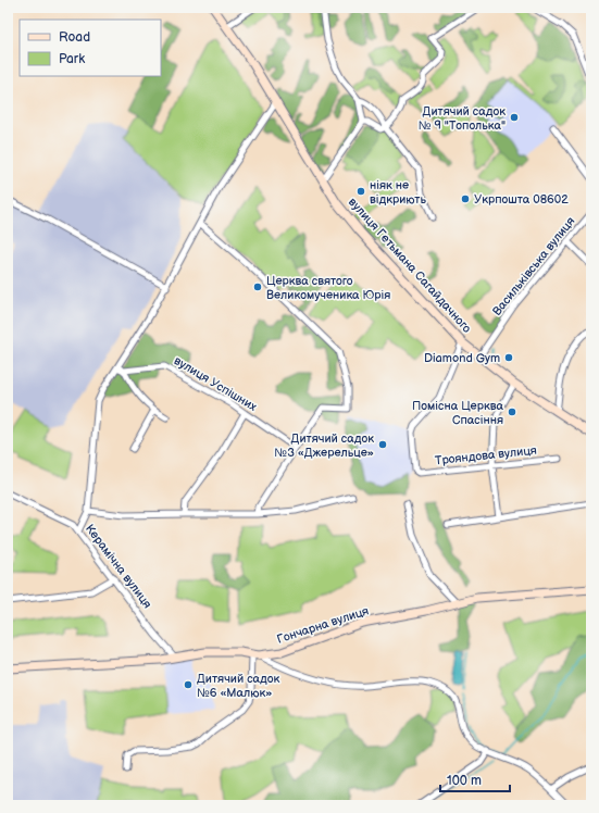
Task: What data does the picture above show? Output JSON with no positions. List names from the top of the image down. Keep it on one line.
{"streets":{"street":["вулиця Гетьмана Сагайдачного","Васильківська вулиця","вулиця Успішних","Трояндова вулиця","Керамічна вулиця","Гончарна вулиця"]},"crossings":[["вулиця Гетьмана Сагайдачного","Васильківська вулиця"],["вулиця Гетьмана Сагайдачного","Трояндова вулиця"],["Керамічна вулиця","Гончарна вулиця"]],"places":["Дитячий садок № 9 \"Тополька\"","ніяк не відкриють","Укрпошта 08602","Церква святого Великомученика Юрія","Diamond Gym","Помісна Церква Спасіння","Дитячий садок №3 «Джерельце»","Дитячий садок №6 «Малюк»"],"legend":["Road","Park"],"scale_bar":"100 m"}
